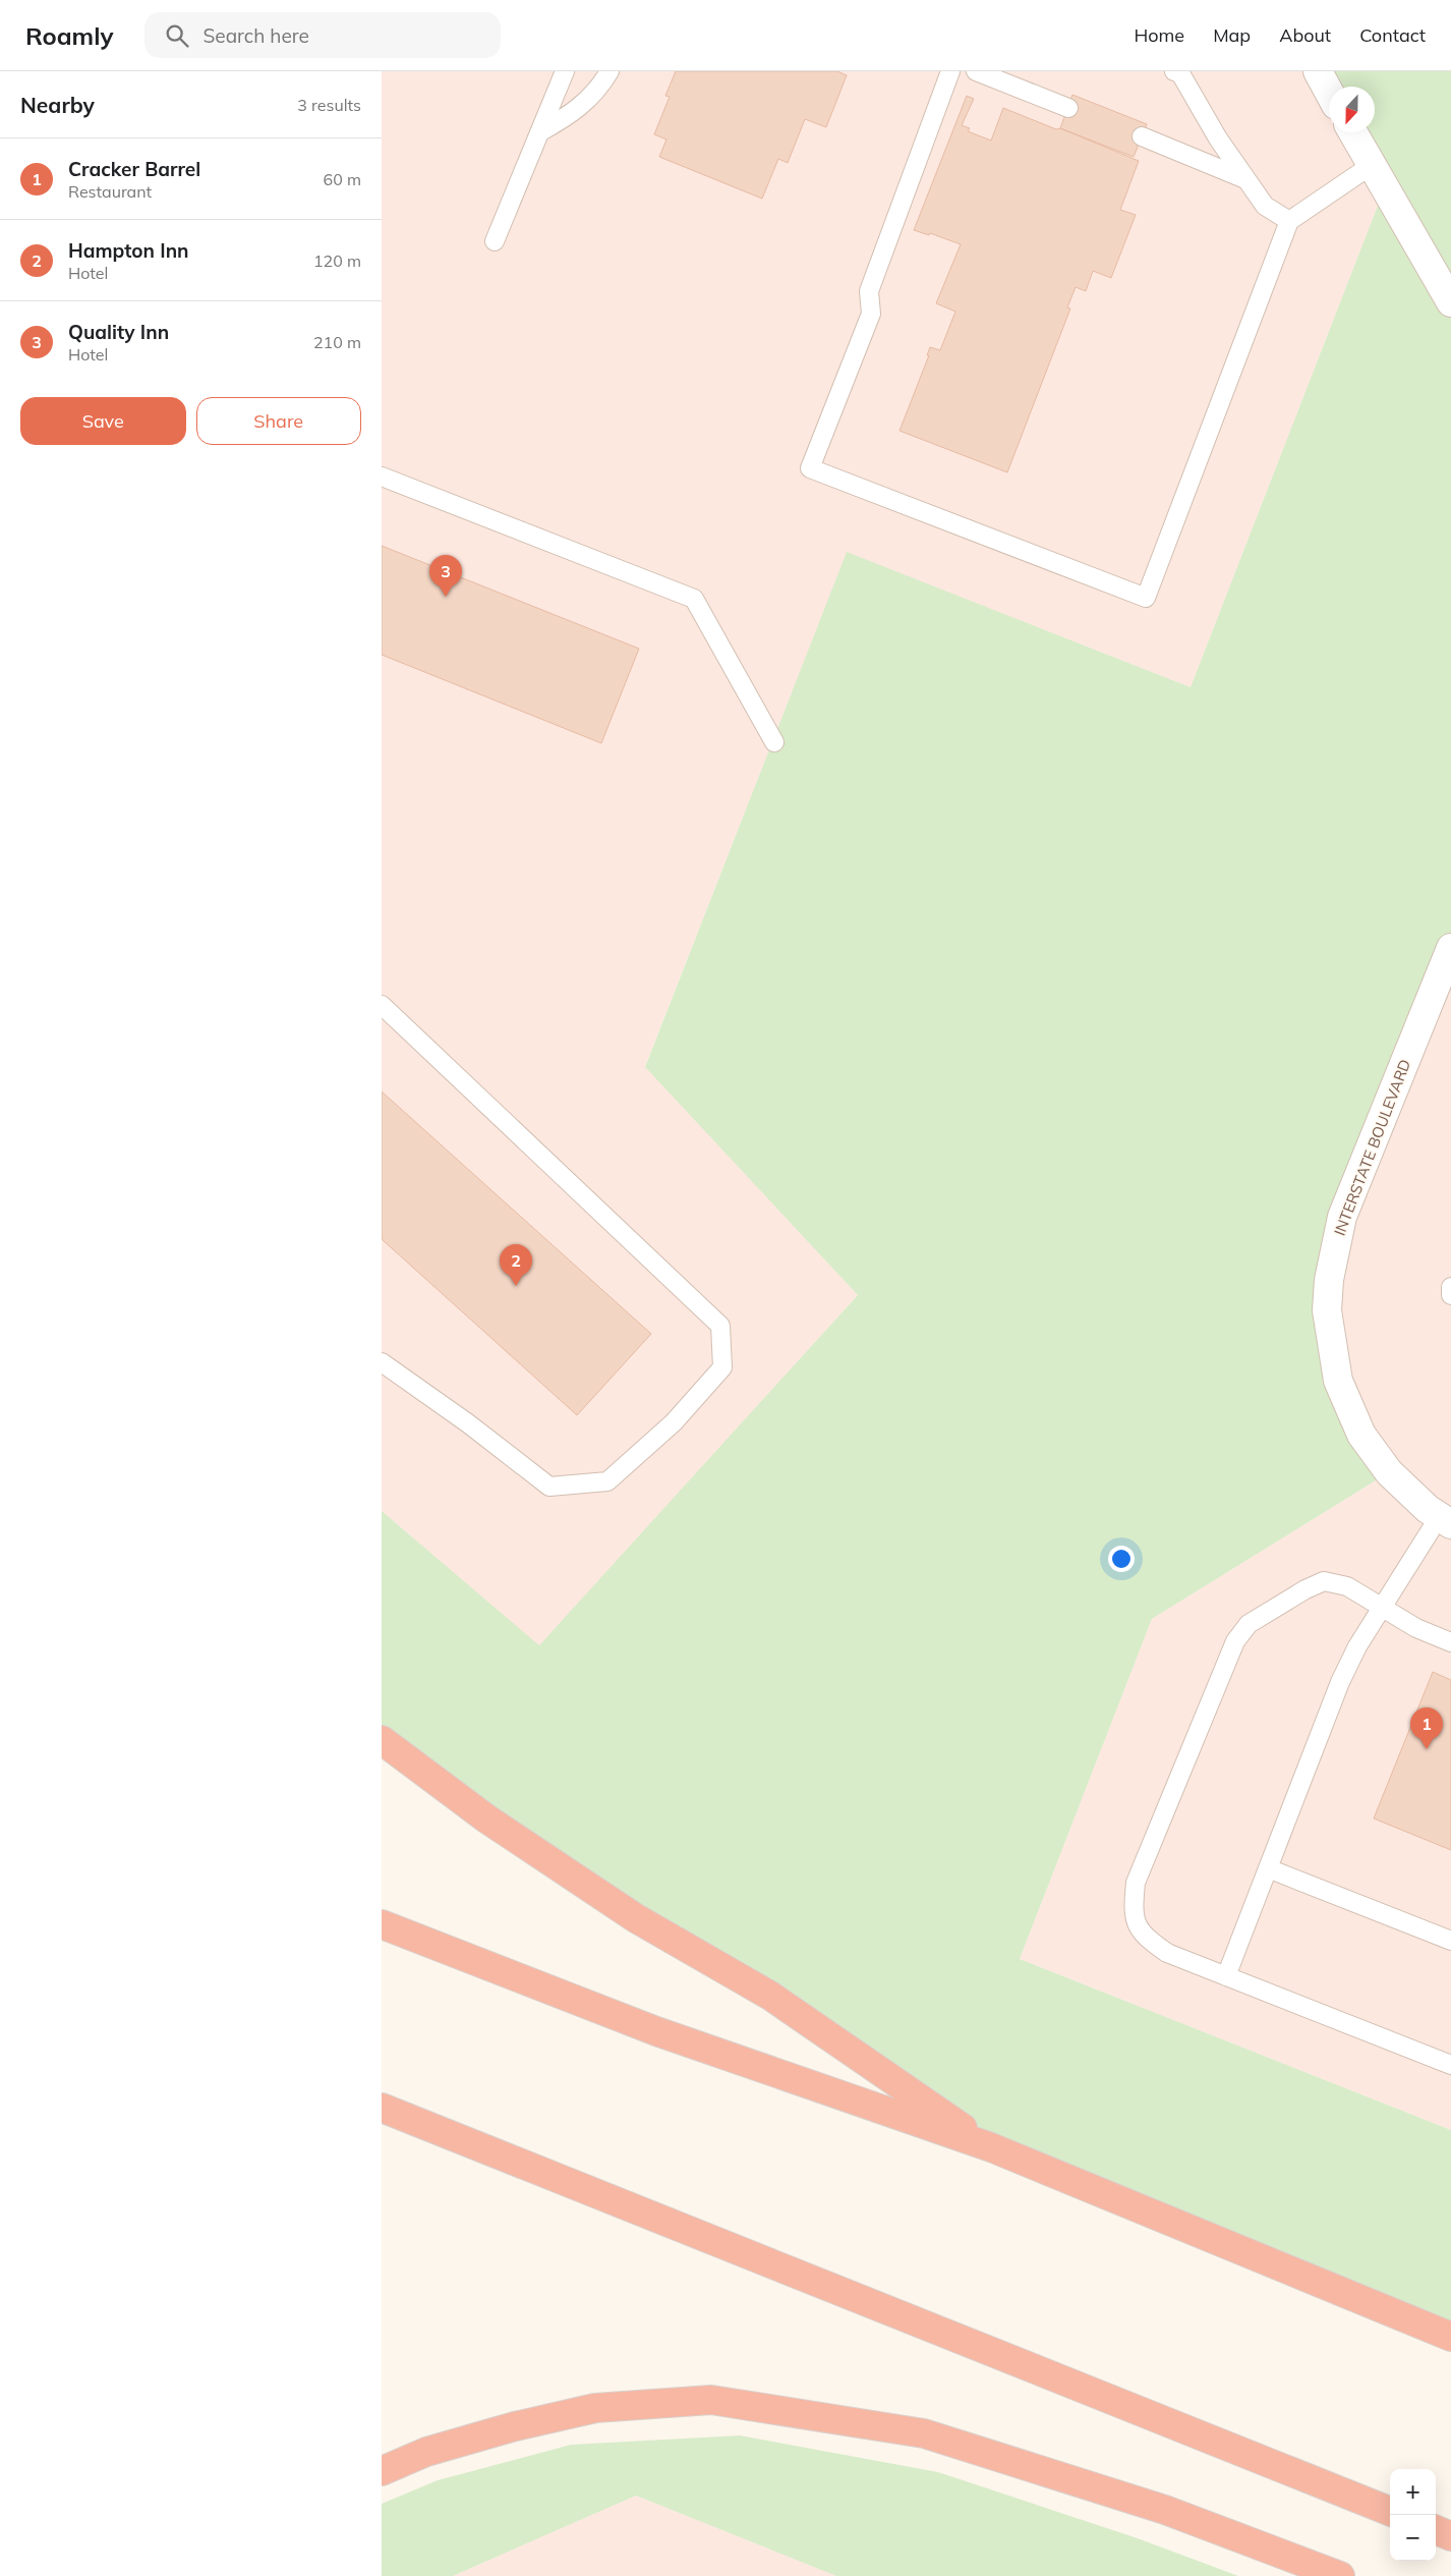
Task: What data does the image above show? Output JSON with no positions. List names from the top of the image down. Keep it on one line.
{"streets":{"street":["INTERSTATE BOULEVARD"]},"north":"bottom","page":{"header":"Roamly","search":"Search here","nav":["Home","Map","About","Contact"],"heading":["Nearby","3 results"],"list":[{"mark":"1","name":"Cracker Barrel","note":"Restaurant","value":"60 m"},{"mark":"2","name":"Hampton Inn","note":"Hotel","value":"120 m"},{"mark":"3","name":"Quality Inn","note":"Hotel","value":"210 m"}],"buttons":["Save","Share"],"pins":["3","2","1"],"map_buttons":["+","−"]}}
